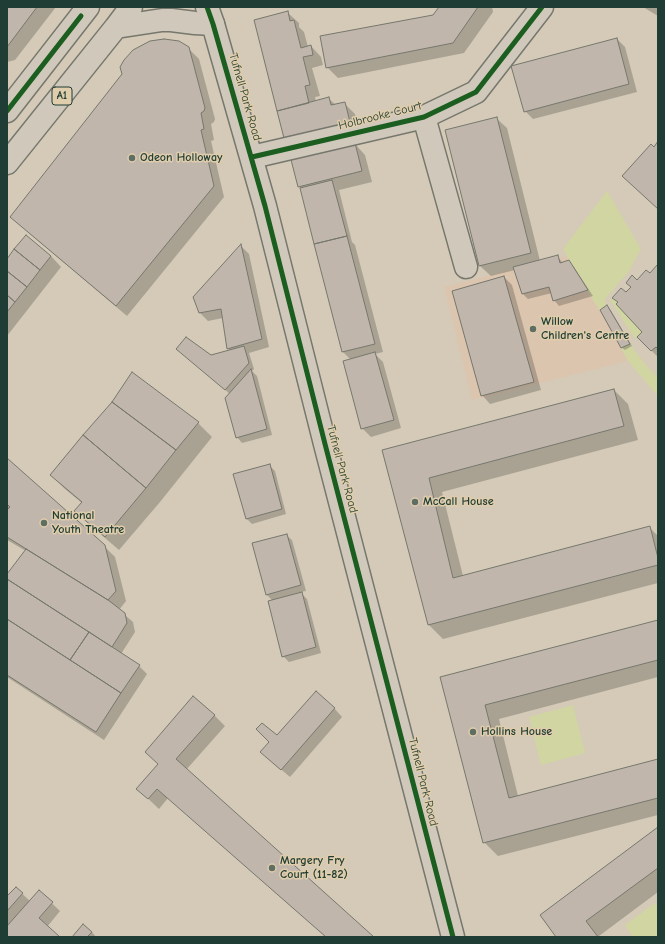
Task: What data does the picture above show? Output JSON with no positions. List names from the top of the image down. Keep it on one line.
{"streets":{"main road":["A1","Tufnell Park Road","Holbrooke Court"]},"crossings":[["Tufnell Park Road","Holbrooke Court"]],"places":["Odeon Holloway","Willow Children's Centre","McCall House","National Youth Theatre","Hollins House","Margery Fry Court (11-82)"]}
